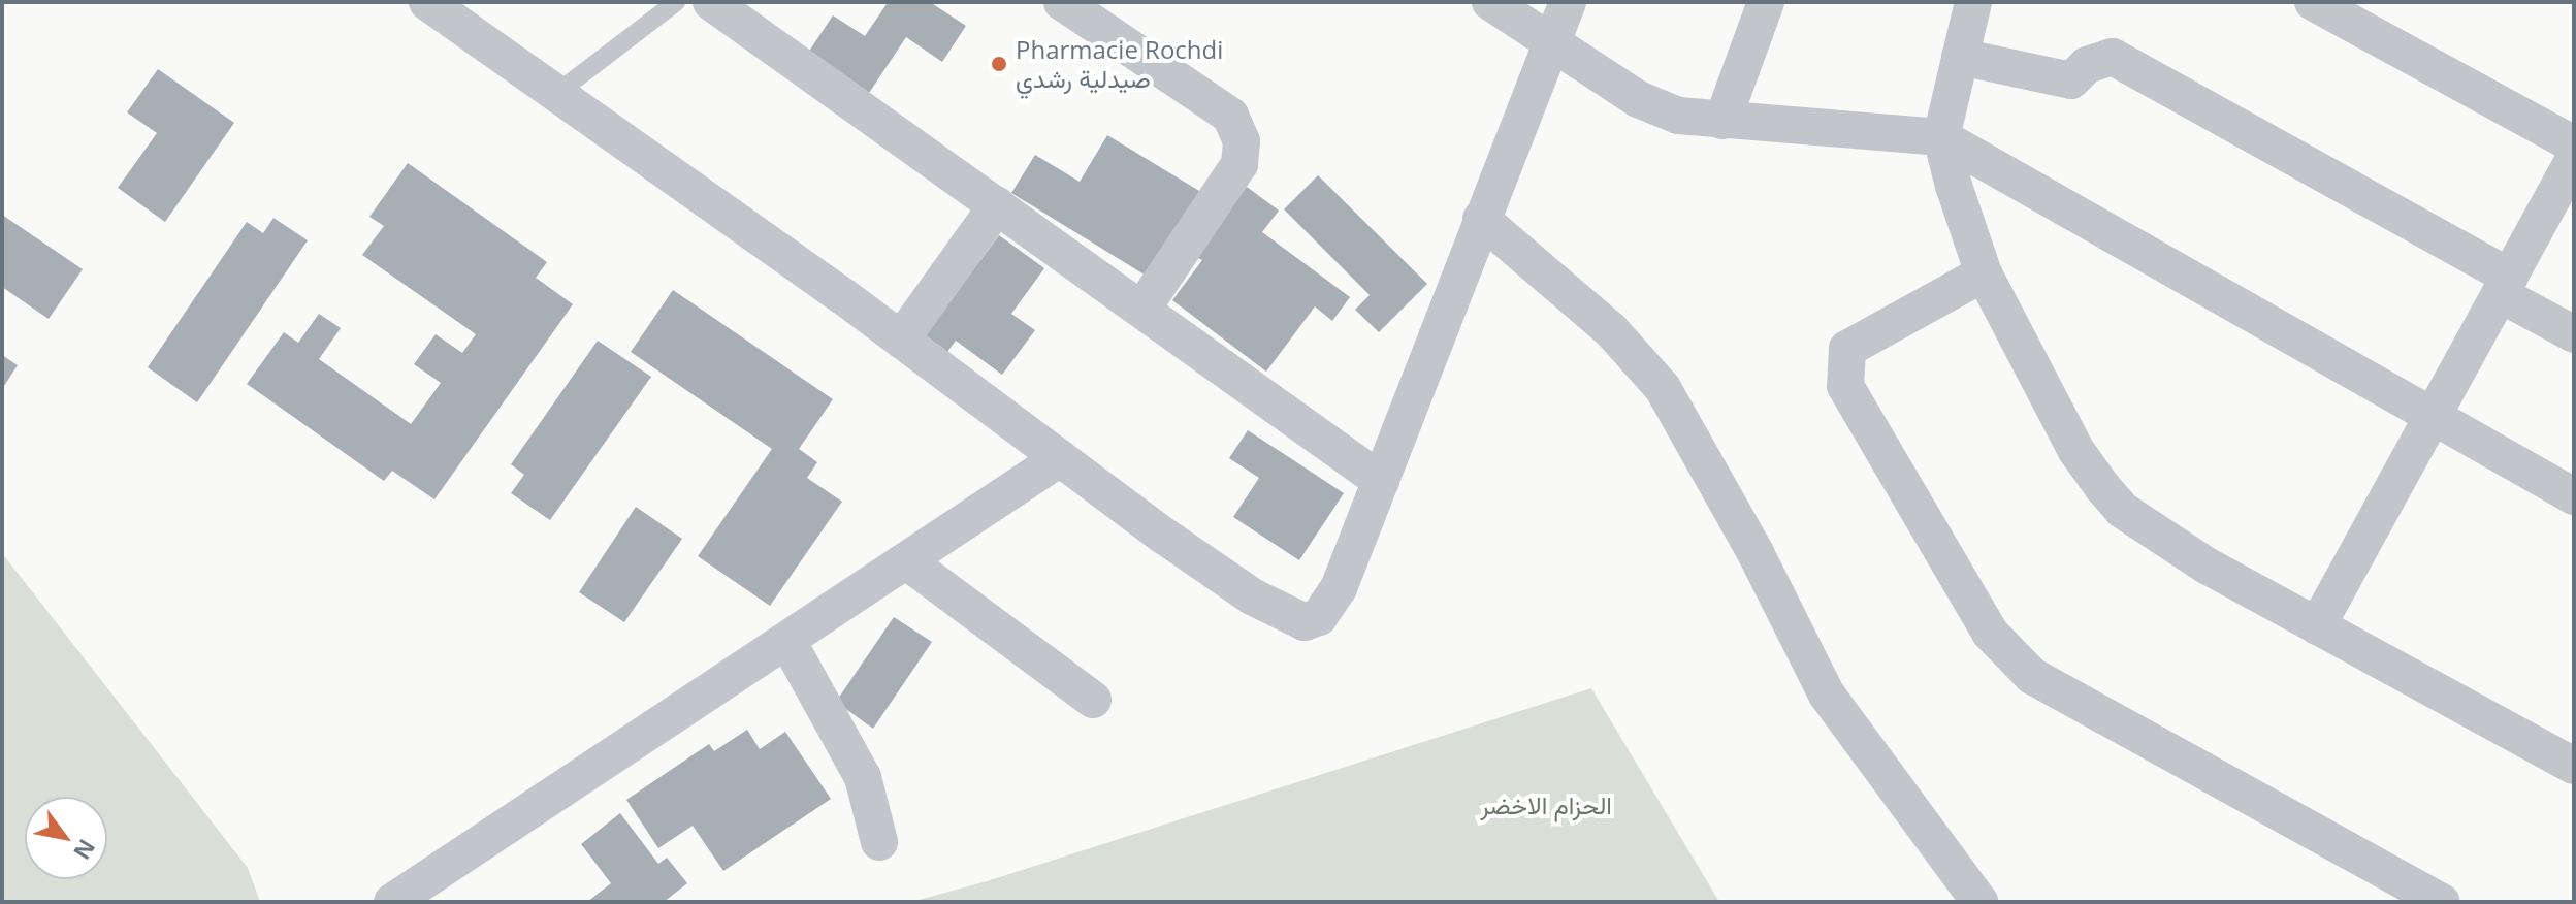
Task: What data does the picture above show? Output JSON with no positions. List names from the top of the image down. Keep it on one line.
{"parks":["الحزام الاخضر"],"places":["Pharmacie Rochdi صيدلية رشدي"],"north":"bottom right"}
